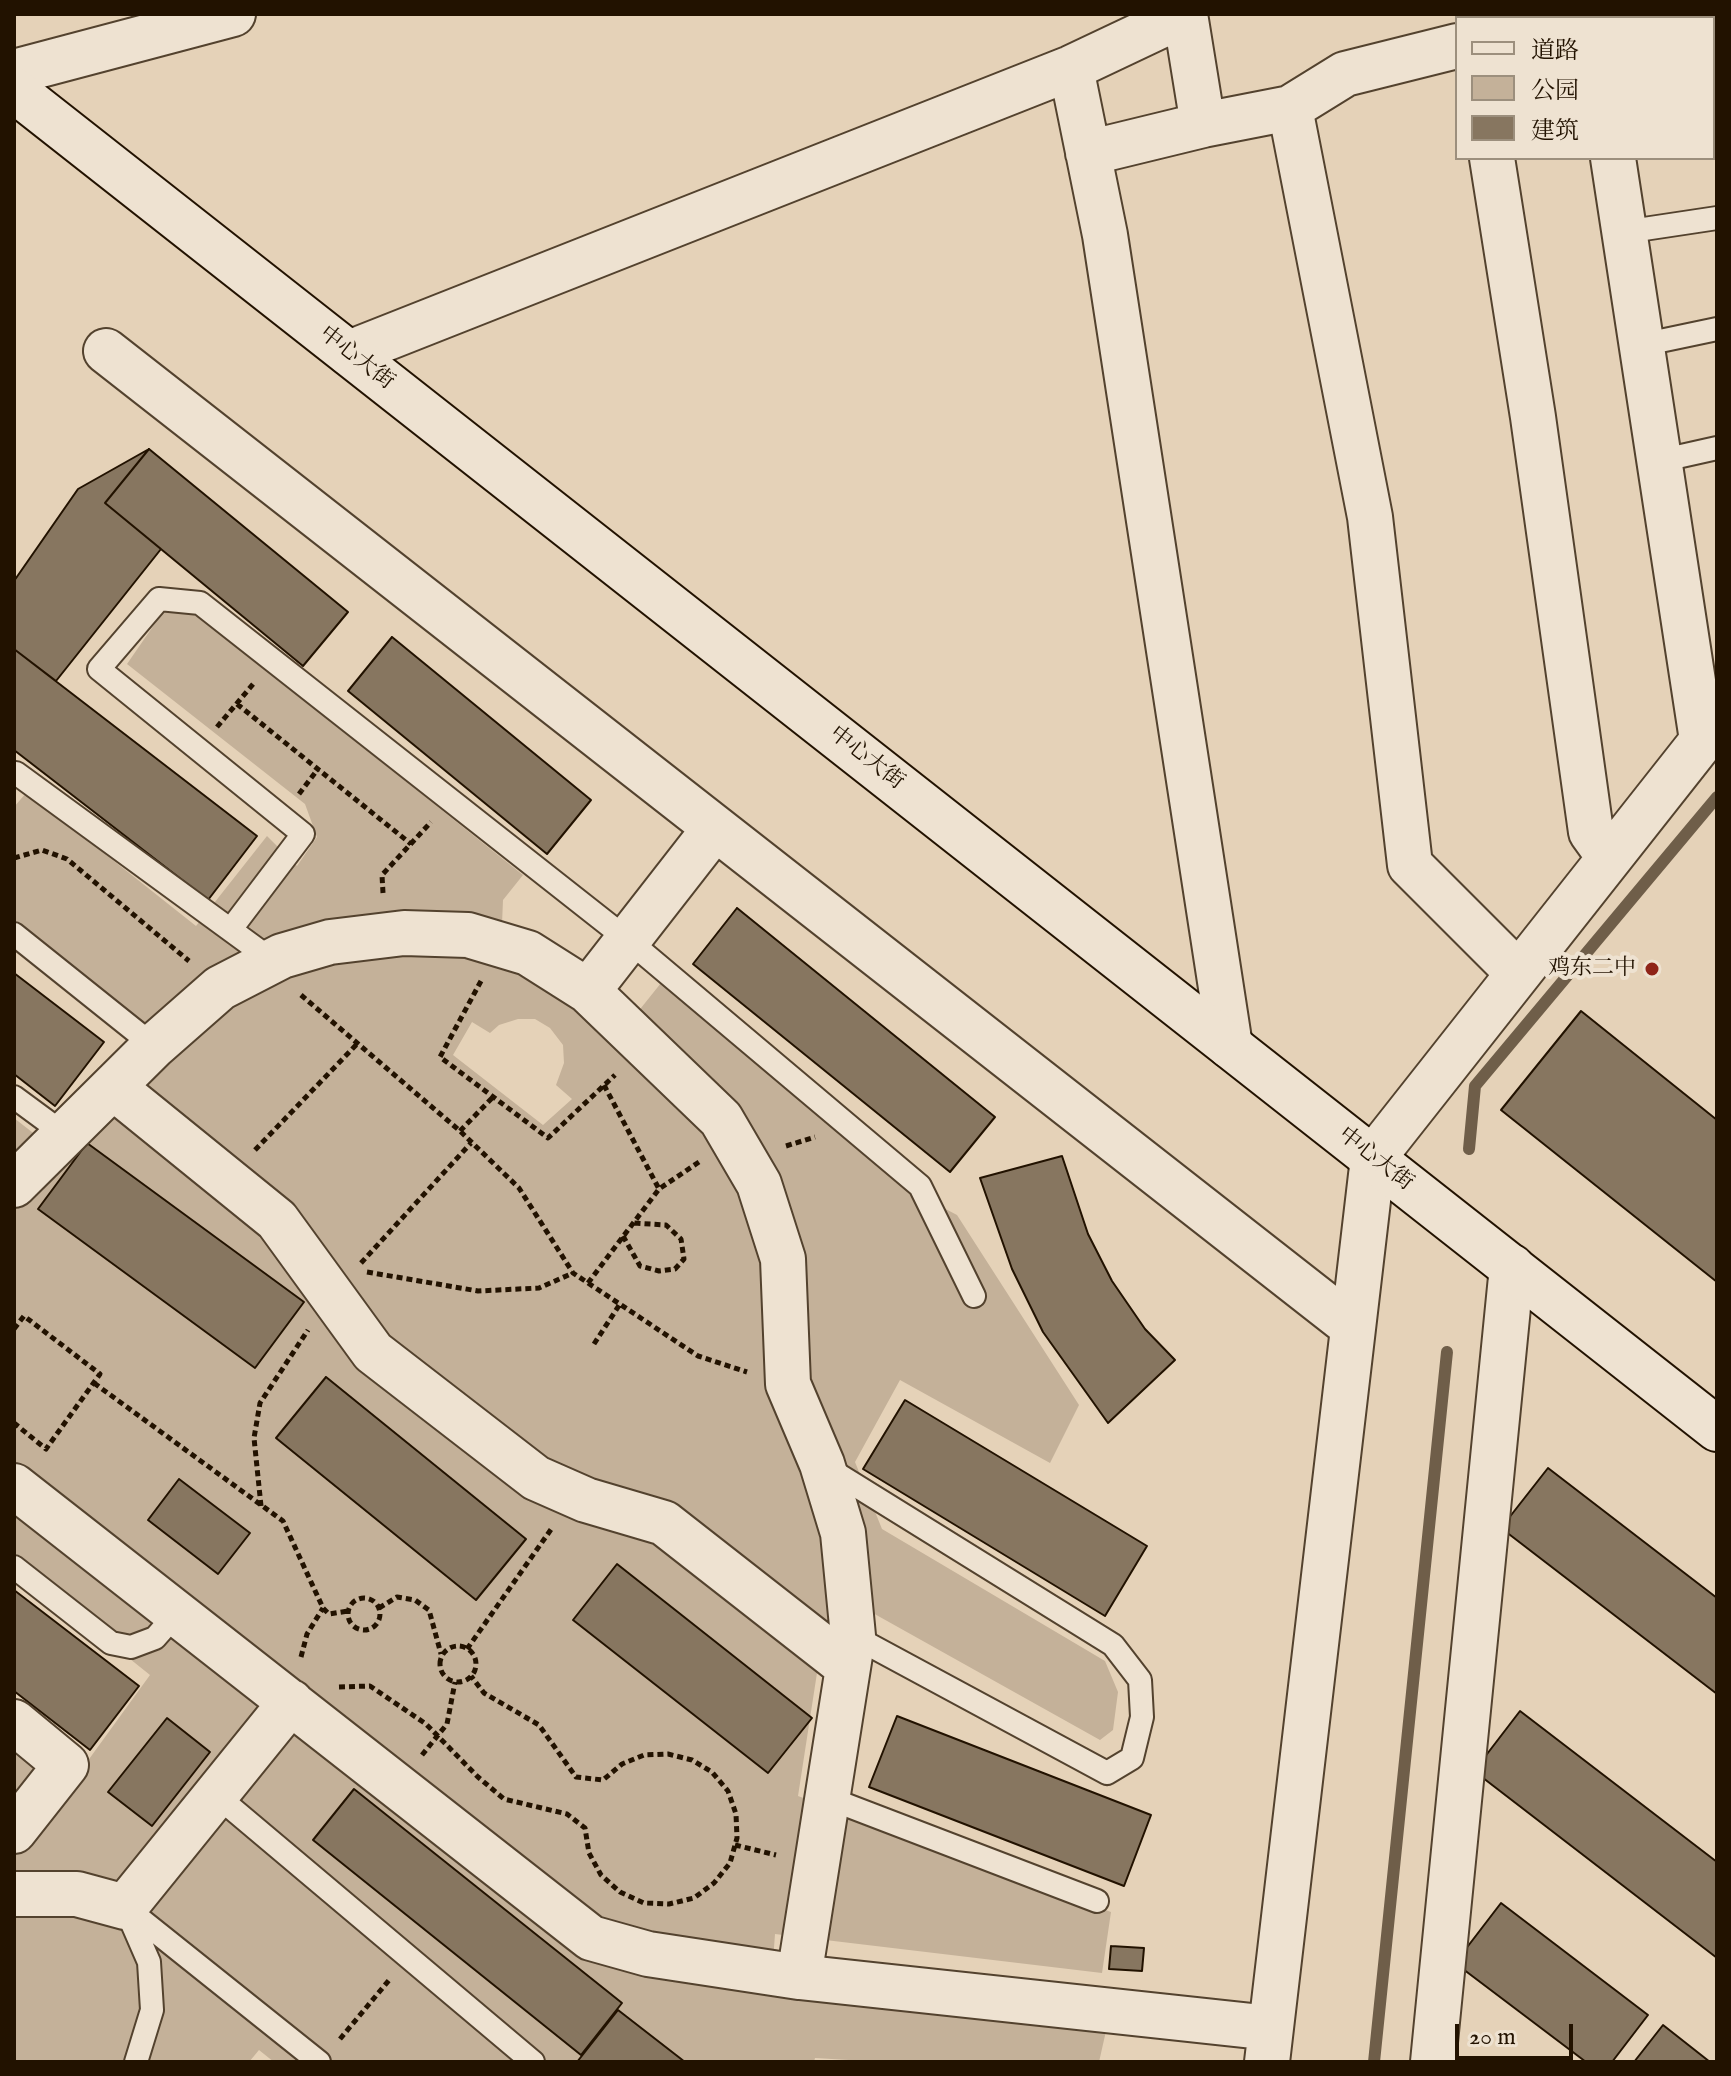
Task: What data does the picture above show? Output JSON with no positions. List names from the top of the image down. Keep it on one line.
{"streets":{"street":["中心大街"]},"places":["鸡东二中"],"legend":["道路","公园","建筑"],"scale_bar":"20 m"}
